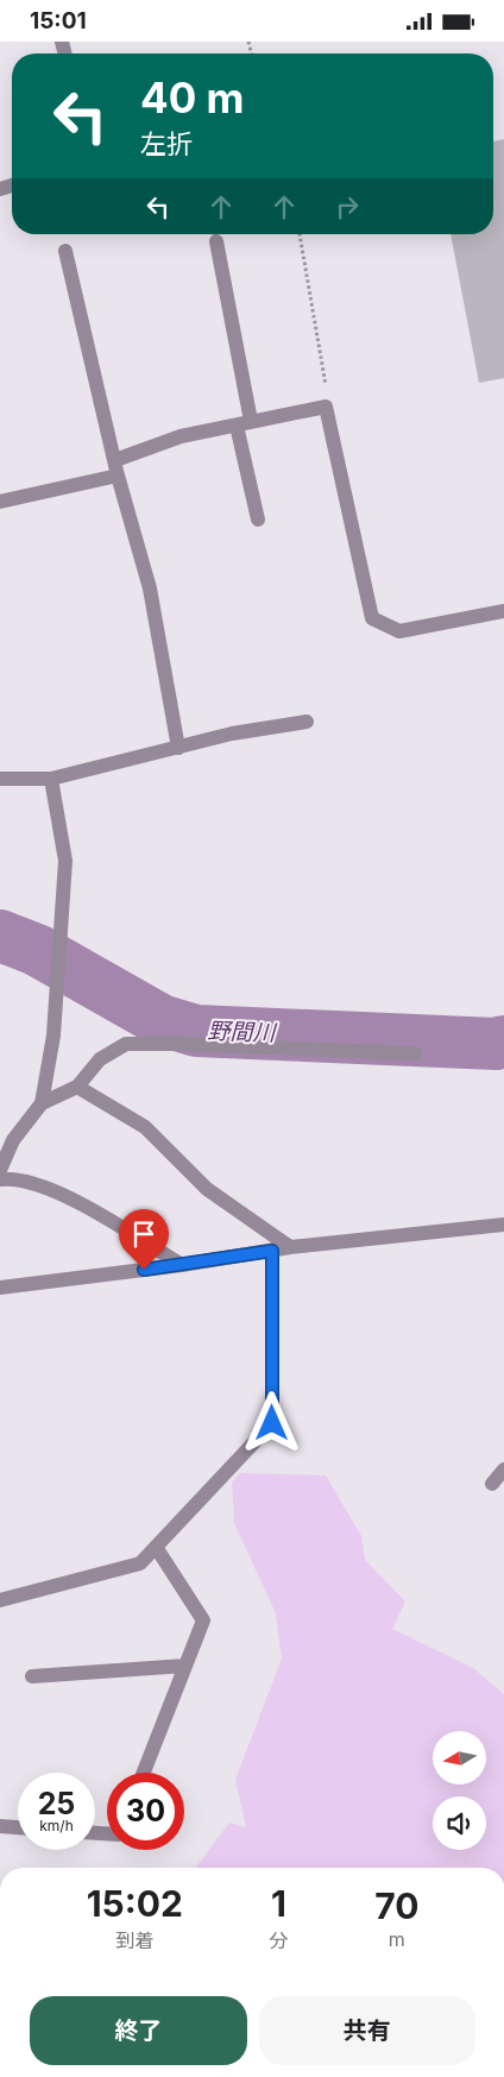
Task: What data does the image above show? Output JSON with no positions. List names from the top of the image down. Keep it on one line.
{"water":["野間川"],"north":"left","page":{"status":"15:01","turn":["40 m","左折"],"speed":"25 km/h","limit":"30","eta":["15:02","到着","1","分","70","m"],"buttons":["終了","共有"]}}
